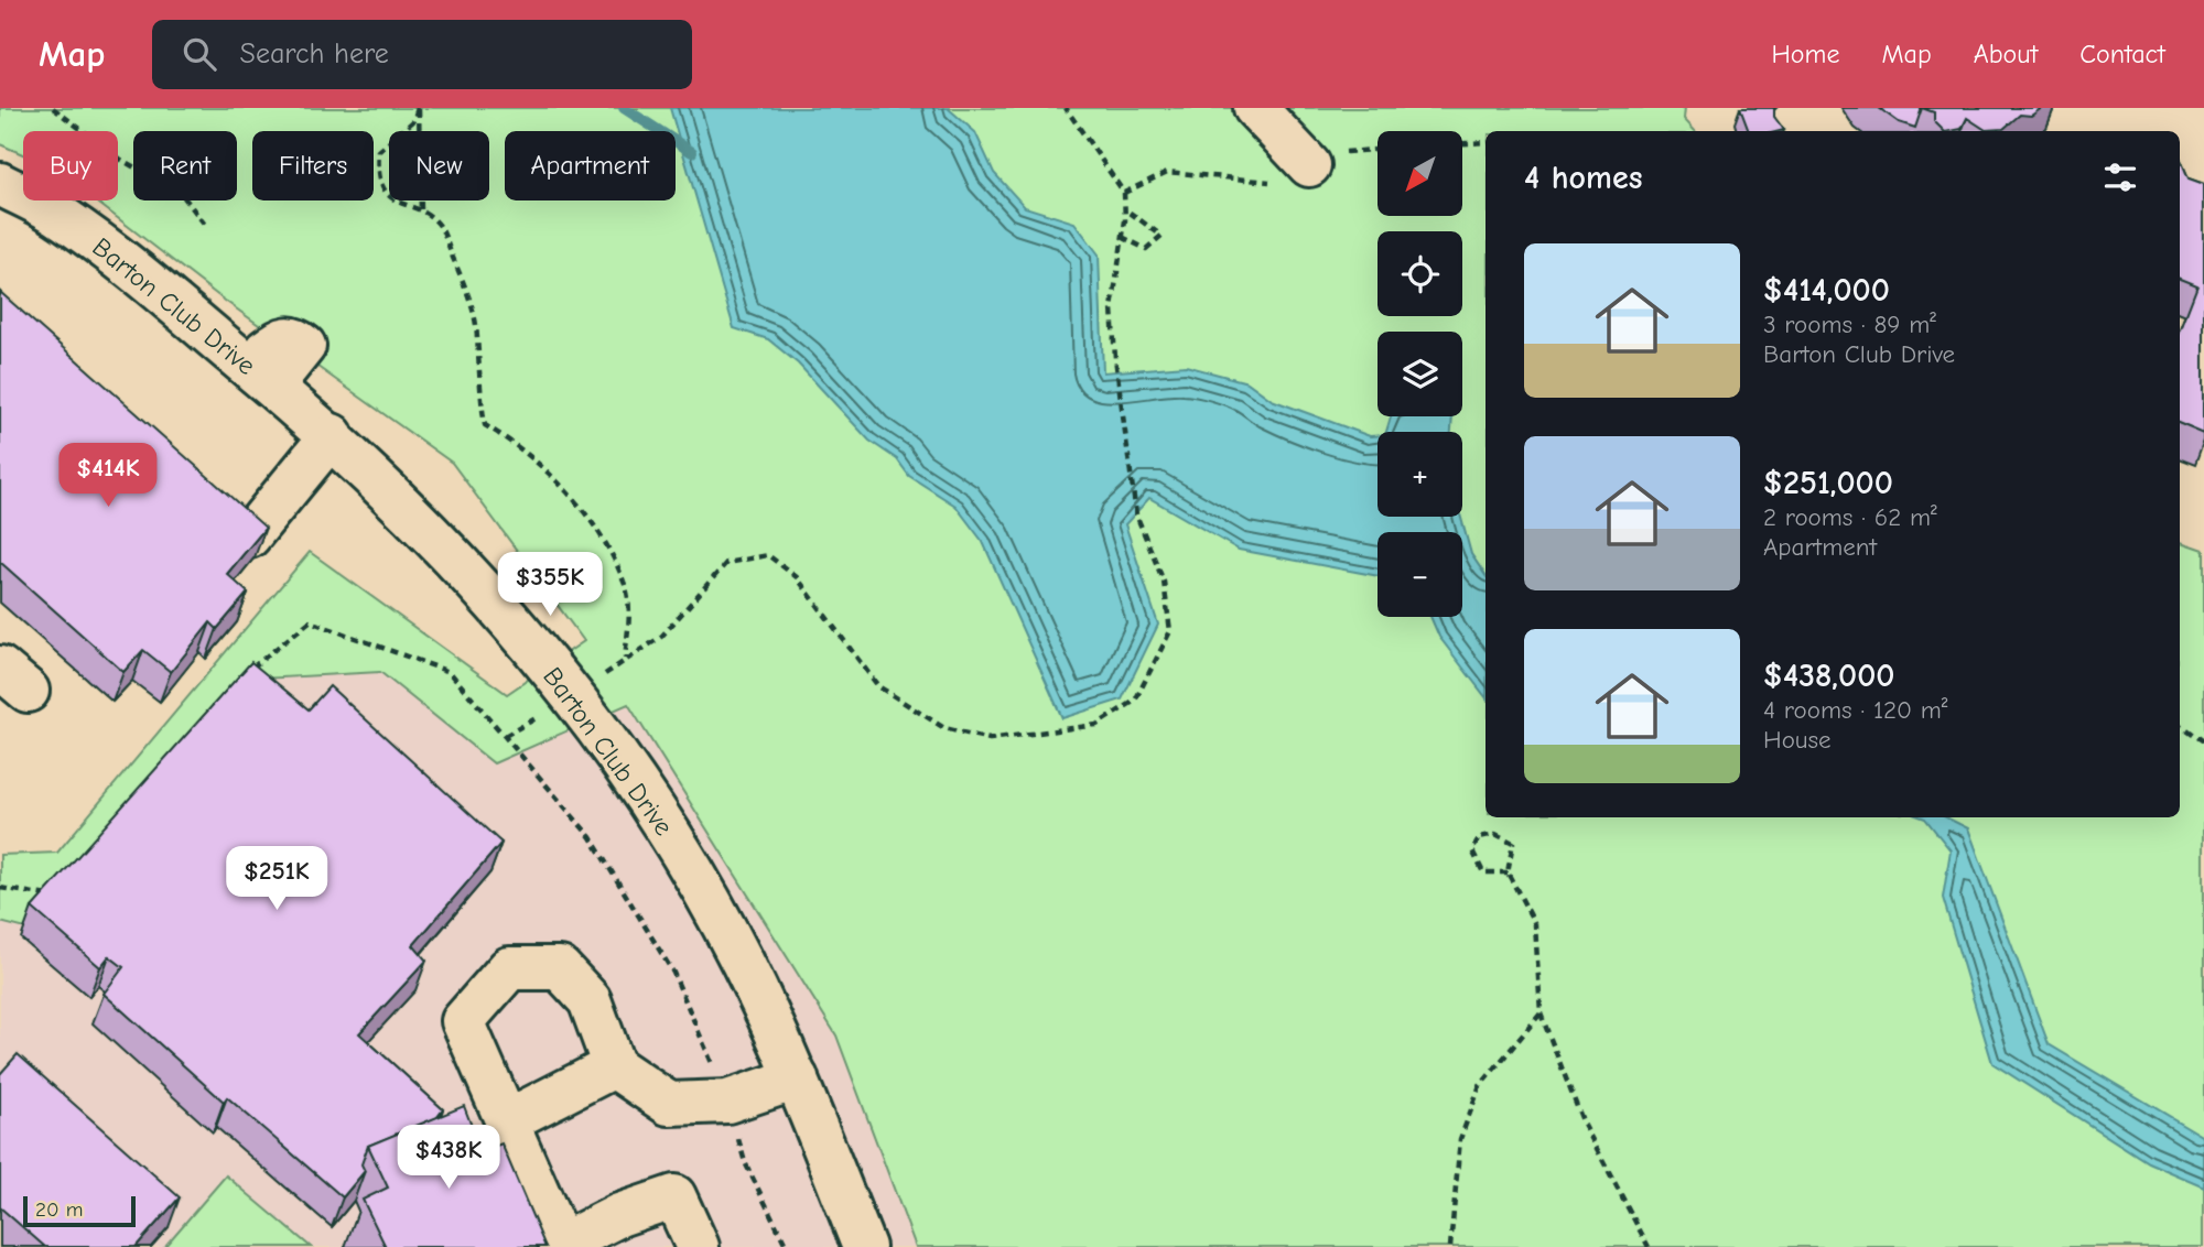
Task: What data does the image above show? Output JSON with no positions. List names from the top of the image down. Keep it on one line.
{"streets":{"street":["Barton Club Drive"]},"scale_bar":"20 m","north":"bottom left","page":{"header":"Map","search":"Search here","nav":["Home","Map","About","Contact"],"map_buttons":["+","−"],"chip":["Buy","Rent","Filters","New","Apartment"],"heading":"4 homes","list":[{"name":"$414,000","note":"3 rooms · 89 m² · Barton Club Drive"},{"name":"$251,000","note":"2 rooms · 62 m² · Apartment"},{"name":"$438,000","note":"4 rooms · 120 m² · House"}],"price":["$414K","$355K","$251K","$438K"],"scale":"20 m"}}
